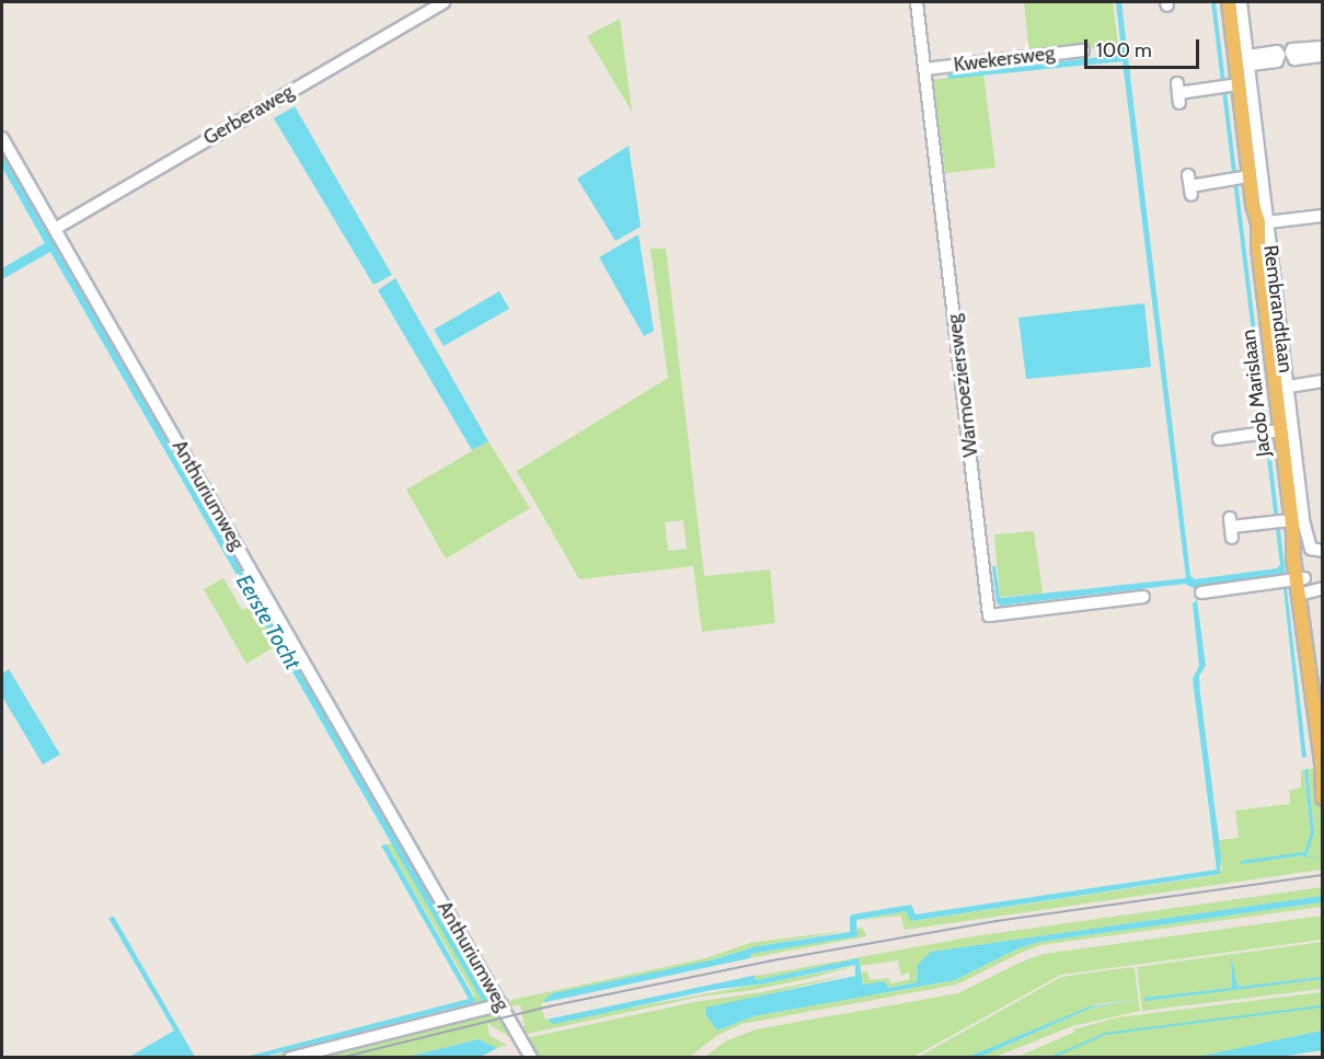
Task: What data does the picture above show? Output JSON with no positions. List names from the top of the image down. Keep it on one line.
{"streets":{"main road":["Jacob Marislaan"],"street":["Kwekersweg","Gerberaweg","Rembrandtlaan","Warmoeziersweg","Anthuriumweg"]},"crossings":[["Kwekersweg","Warmoeziersweg"],["Gerberaweg","Anthuriumweg"]],"water":["Eerste Tocht"],"scale_bar":"100 m"}
